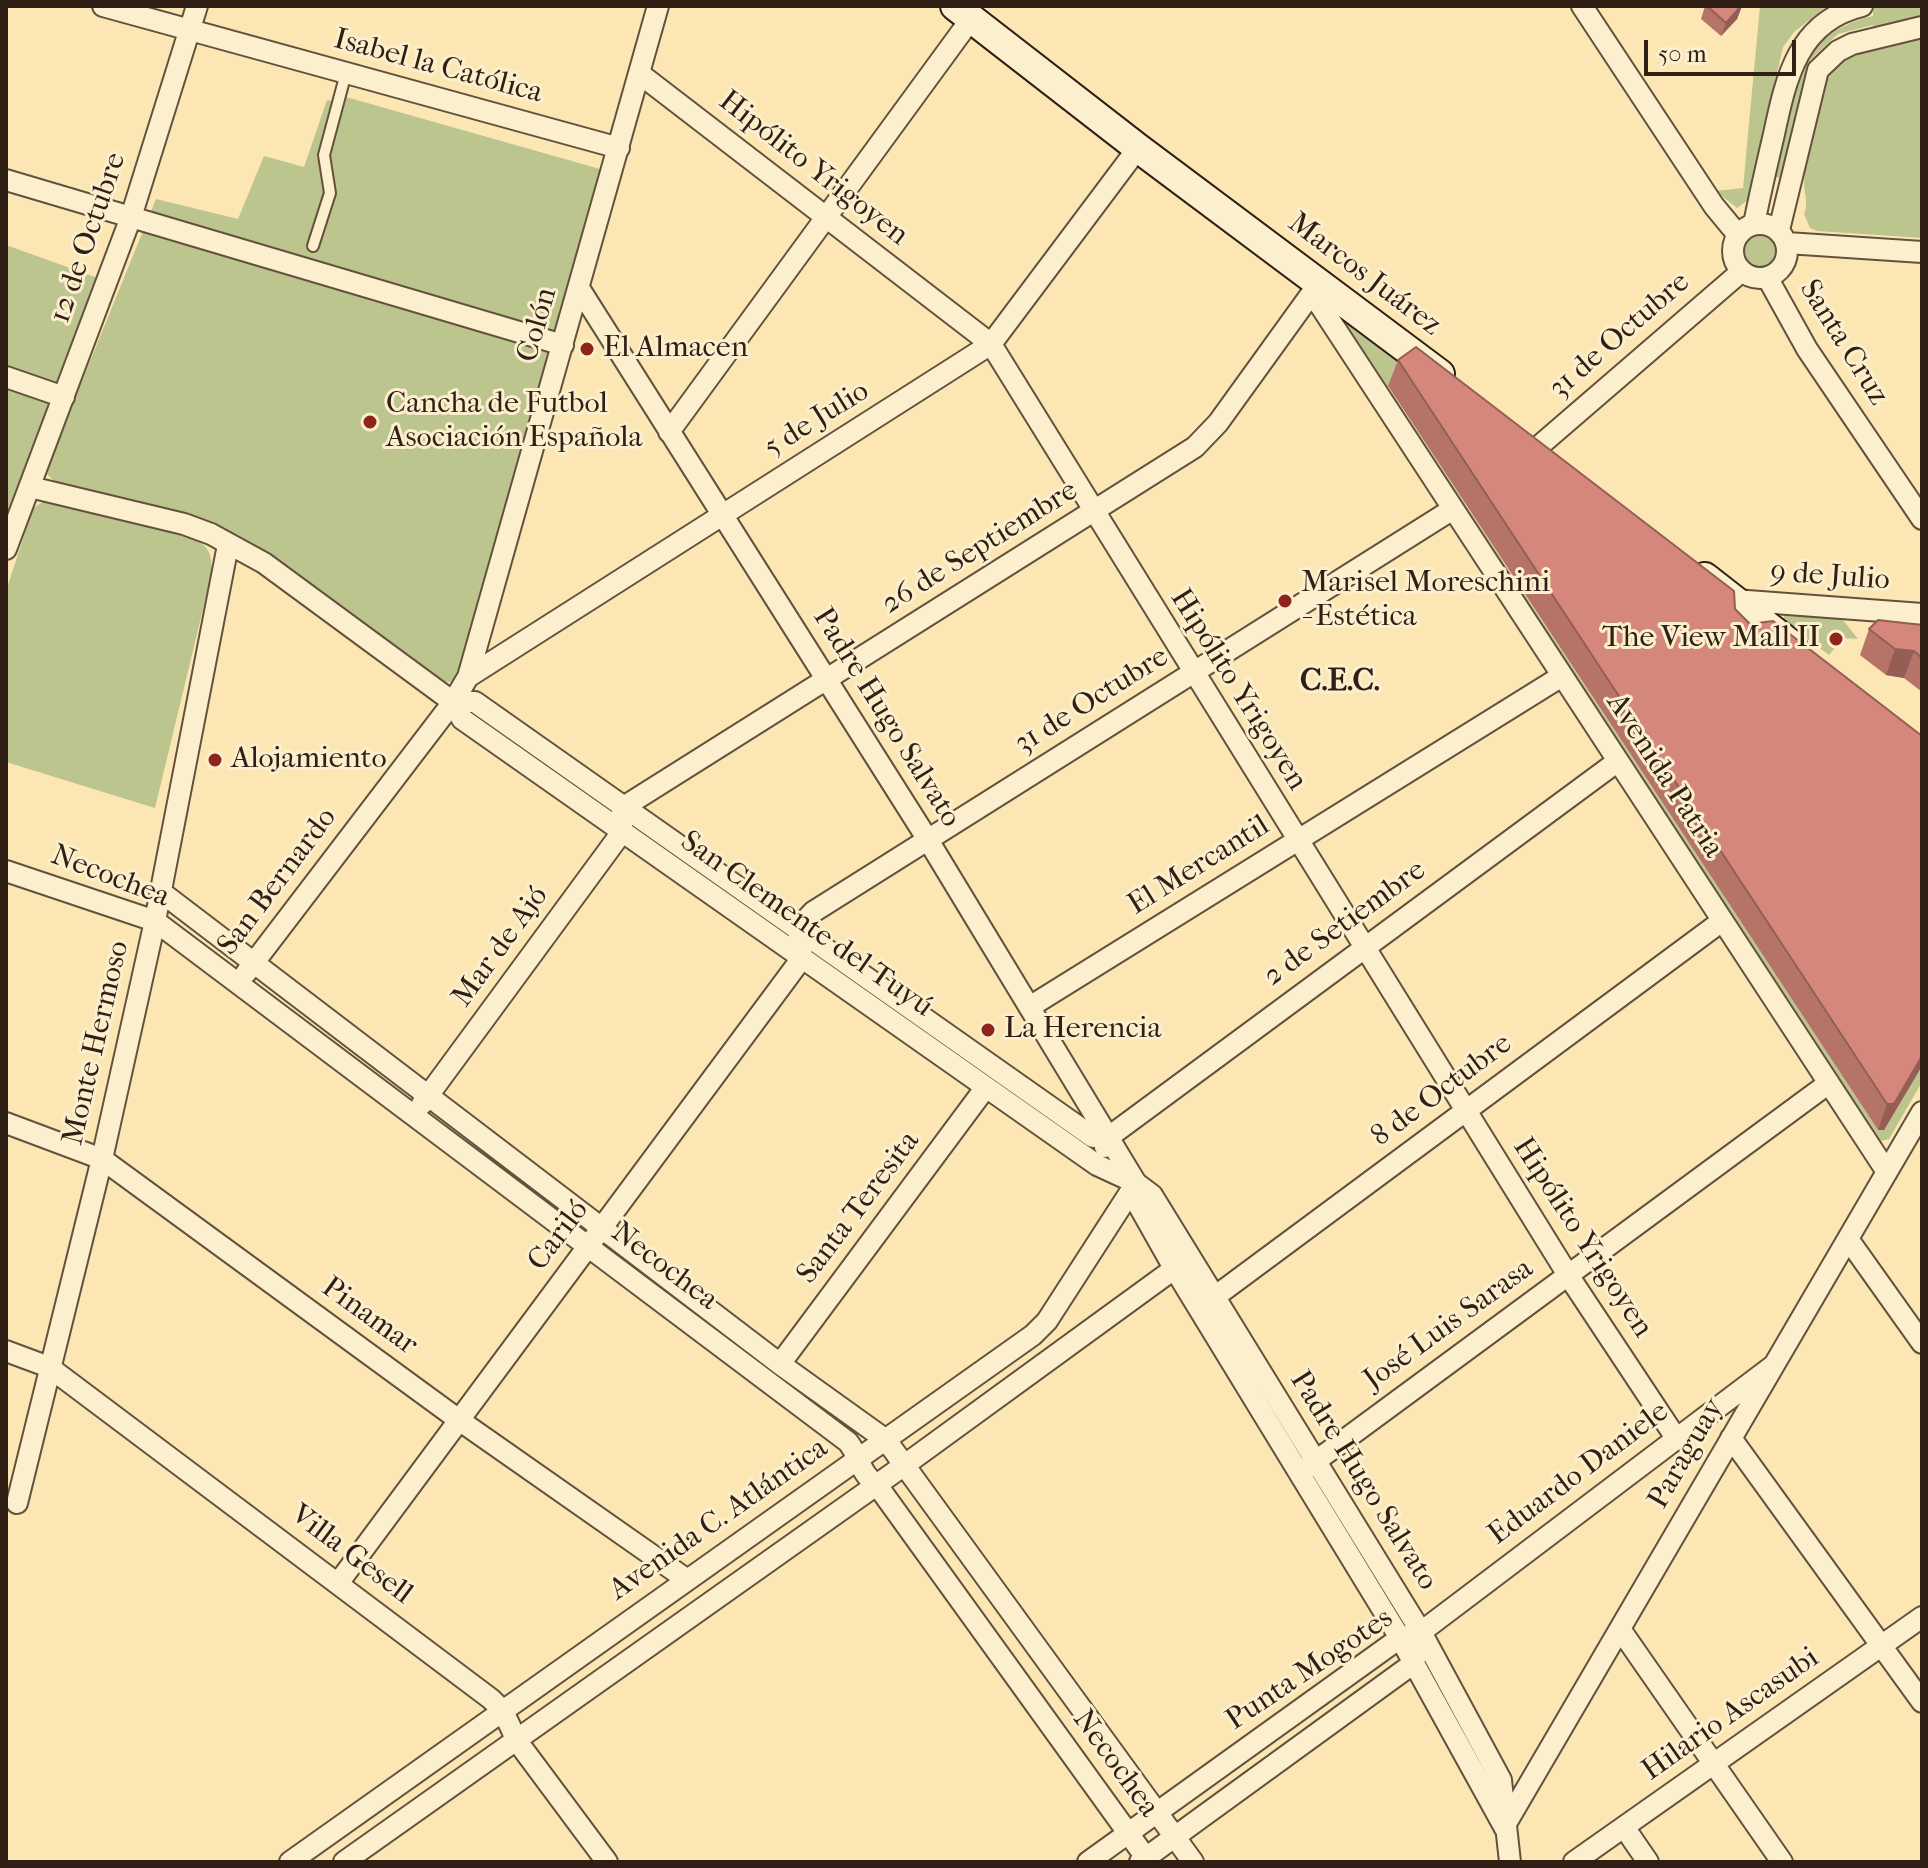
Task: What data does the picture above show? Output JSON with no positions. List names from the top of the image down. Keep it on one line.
{"streets":{"main road":["Marcos Juárez"],"street":["Isabel la Católica","Hipólito Yrigoyen","12 de Octubre","Colón","31 de Octubre","Santa Cruz","5 de Julio","26 de Septiembre","9 de Julio","Padre Hugo Salvato","Avenida Patria","El Mercantil","Necochea","San Bernardo","2 de Setiembre","San Clemente del Tuyú","Mar de Ajó","Monte Hermoso","8 de Octubre","Santa Teresita","Cariló","Pinamar","José Luis Sarasa","Paraguay","Eduardo Daniele","Avenida C. Atlántica","Villa Gesell","Punta Mogotes","Hilario Ascasubi"]},"crossings":[["Isabel la Católica","12 de Octubre"],["Isabel la Católica","Colón"],["Hipólito Yrigoyen","Colón"],["Hipólito Yrigoyen","31 de Octubre"],["Hipólito Yrigoyen","5 de Julio"],["Hipólito Yrigoyen","26 de Septiembre"],["Hipólito Yrigoyen","El Mercantil"],["Hipólito Yrigoyen","2 de Setiembre"],["Hipólito Yrigoyen","8 de Octubre"],["Hipólito Yrigoyen","José Luis Sarasa"],["Hipólito Yrigoyen","Eduardo Daniele"],["12 de Octubre","San Clemente del Tuyú"],["Marcos Juárez","5 de Julio"],["Marcos Juárez","26 de Septiembre"],["Marcos Juárez","Avenida Patria"],["Colón","5 de Julio"],["Colón","Padre Hugo Salvato"],["Colón","San Bernardo"],["Colón","San Clemente del Tuyú"],["31 de Octubre","Santa Cruz"],["31 de Octubre","Padre Hugo Salvato"],["31 de Octubre","Avenida Patria"],["31 de Octubre","San Clemente del Tuyú"],["5 de Julio","Padre Hugo Salvato"],["26 de Septiembre","Padre Hugo Salvato"],["26 de Septiembre","Avenida Patria"],["26 de Septiembre","San Clemente del Tuyú"],["Padre Hugo Salvato","El Mercantil"],["Padre Hugo Salvato","2 de Setiembre"],["Padre Hugo Salvato","San Clemente del Tuyú"],["Padre Hugo Salvato","8 de Octubre"],["Padre Hugo Salvato","José Luis Sarasa"],["Padre Hugo Salvato","Paraguay"],["Padre Hugo Salvato","Eduardo Daniele"],["Padre Hugo Salvato","Avenida C. Atlántica"],["Padre Hugo Salvato","Punta Mogotes"],["Avenida Patria","El Mercantil"],["Avenida Patria","2 de Setiembre"],["Avenida Patria","8 de Octubre"],["Avenida Patria","José Luis Sarasa"],["Avenida Patria","Paraguay"],["Necochea","San Bernardo"],["Necochea","Mar de Ajó"],["Necochea","Monte Hermoso"],["Necochea","Santa Teresita"],["Necochea","Cariló"],["Necochea","Avenida C. Atlántica"],["Necochea","Punta Mogotes"],["San Bernardo","San Clemente del Tuyú"],["2 de Setiembre","San Clemente del Tuyú"],["San Clemente del Tuyú","Mar de Ajó"],["San Clemente del Tuyú","Monte Hermoso"],["San Clemente del Tuyú","Santa Teresita"],["San Clemente del Tuyú","Cariló"],["San Clemente del Tuyú","Avenida C. Atlántica"],["Monte Hermoso","Pinamar"],["Monte Hermoso","Villa Gesell"],["Cariló","Pinamar"],["Cariló","Villa Gesell"],["Pinamar","Avenida C. Atlántica"],["Paraguay","Eduardo Daniele"],["Eduardo Daniele","Punta Mogotes"],["Avenida C. Atlántica","Villa Gesell"]],"districts":["C.E.C."],"places":["El Almacen","Cancha de Futbol Asociación Española","Marisel Moreschini - Estética","The View Mall II","Alojamiento","La Herencia"],"scale_bar":"50 m"}
